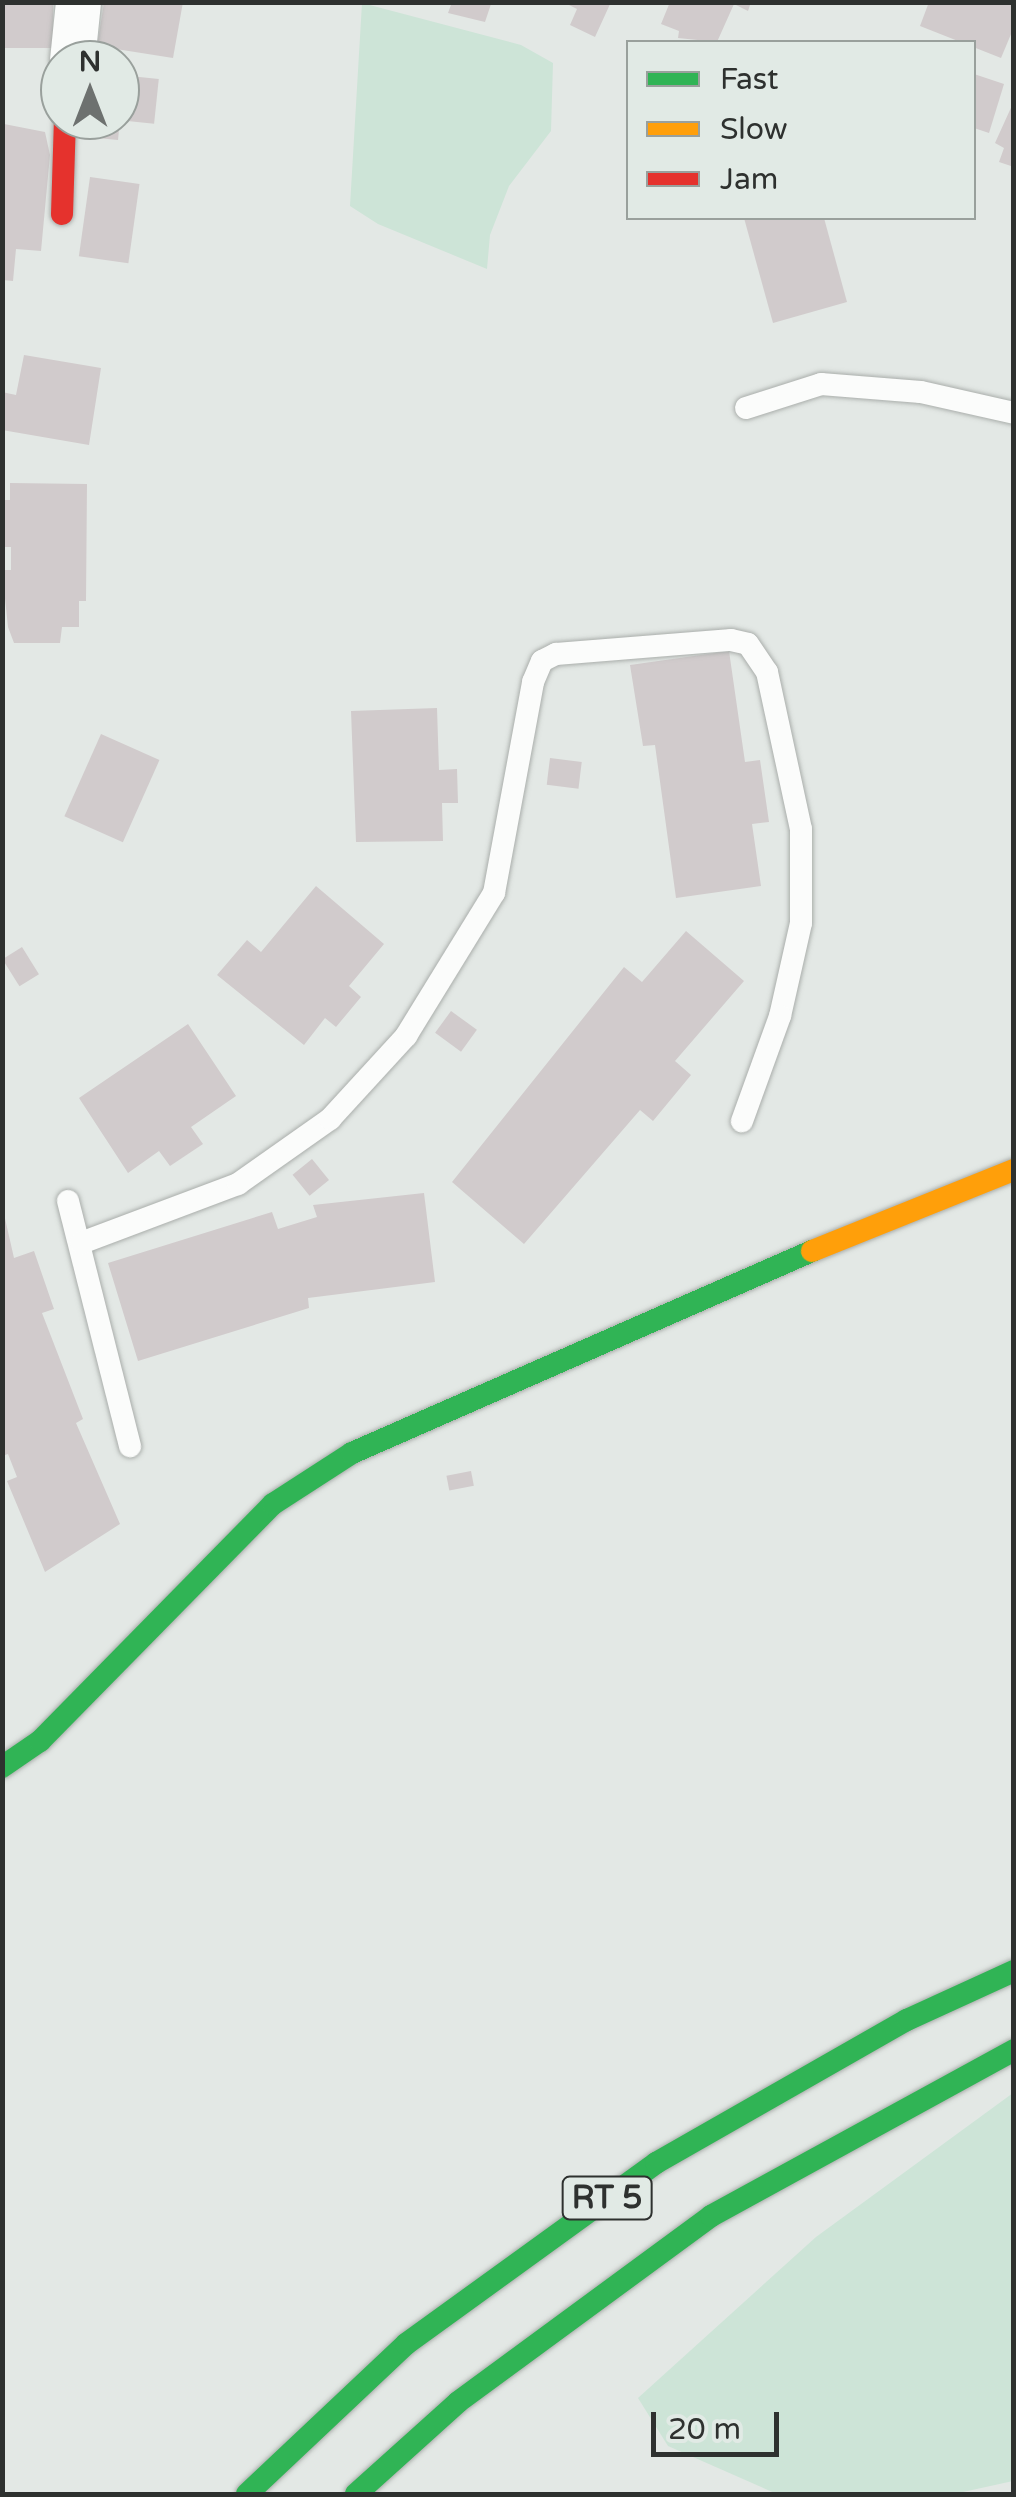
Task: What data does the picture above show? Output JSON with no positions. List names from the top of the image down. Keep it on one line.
{"streets":{"main road":["RT 5"]},"legend":["Fast","Slow","Jam"],"scale_bar":"20 m","north":"top"}
